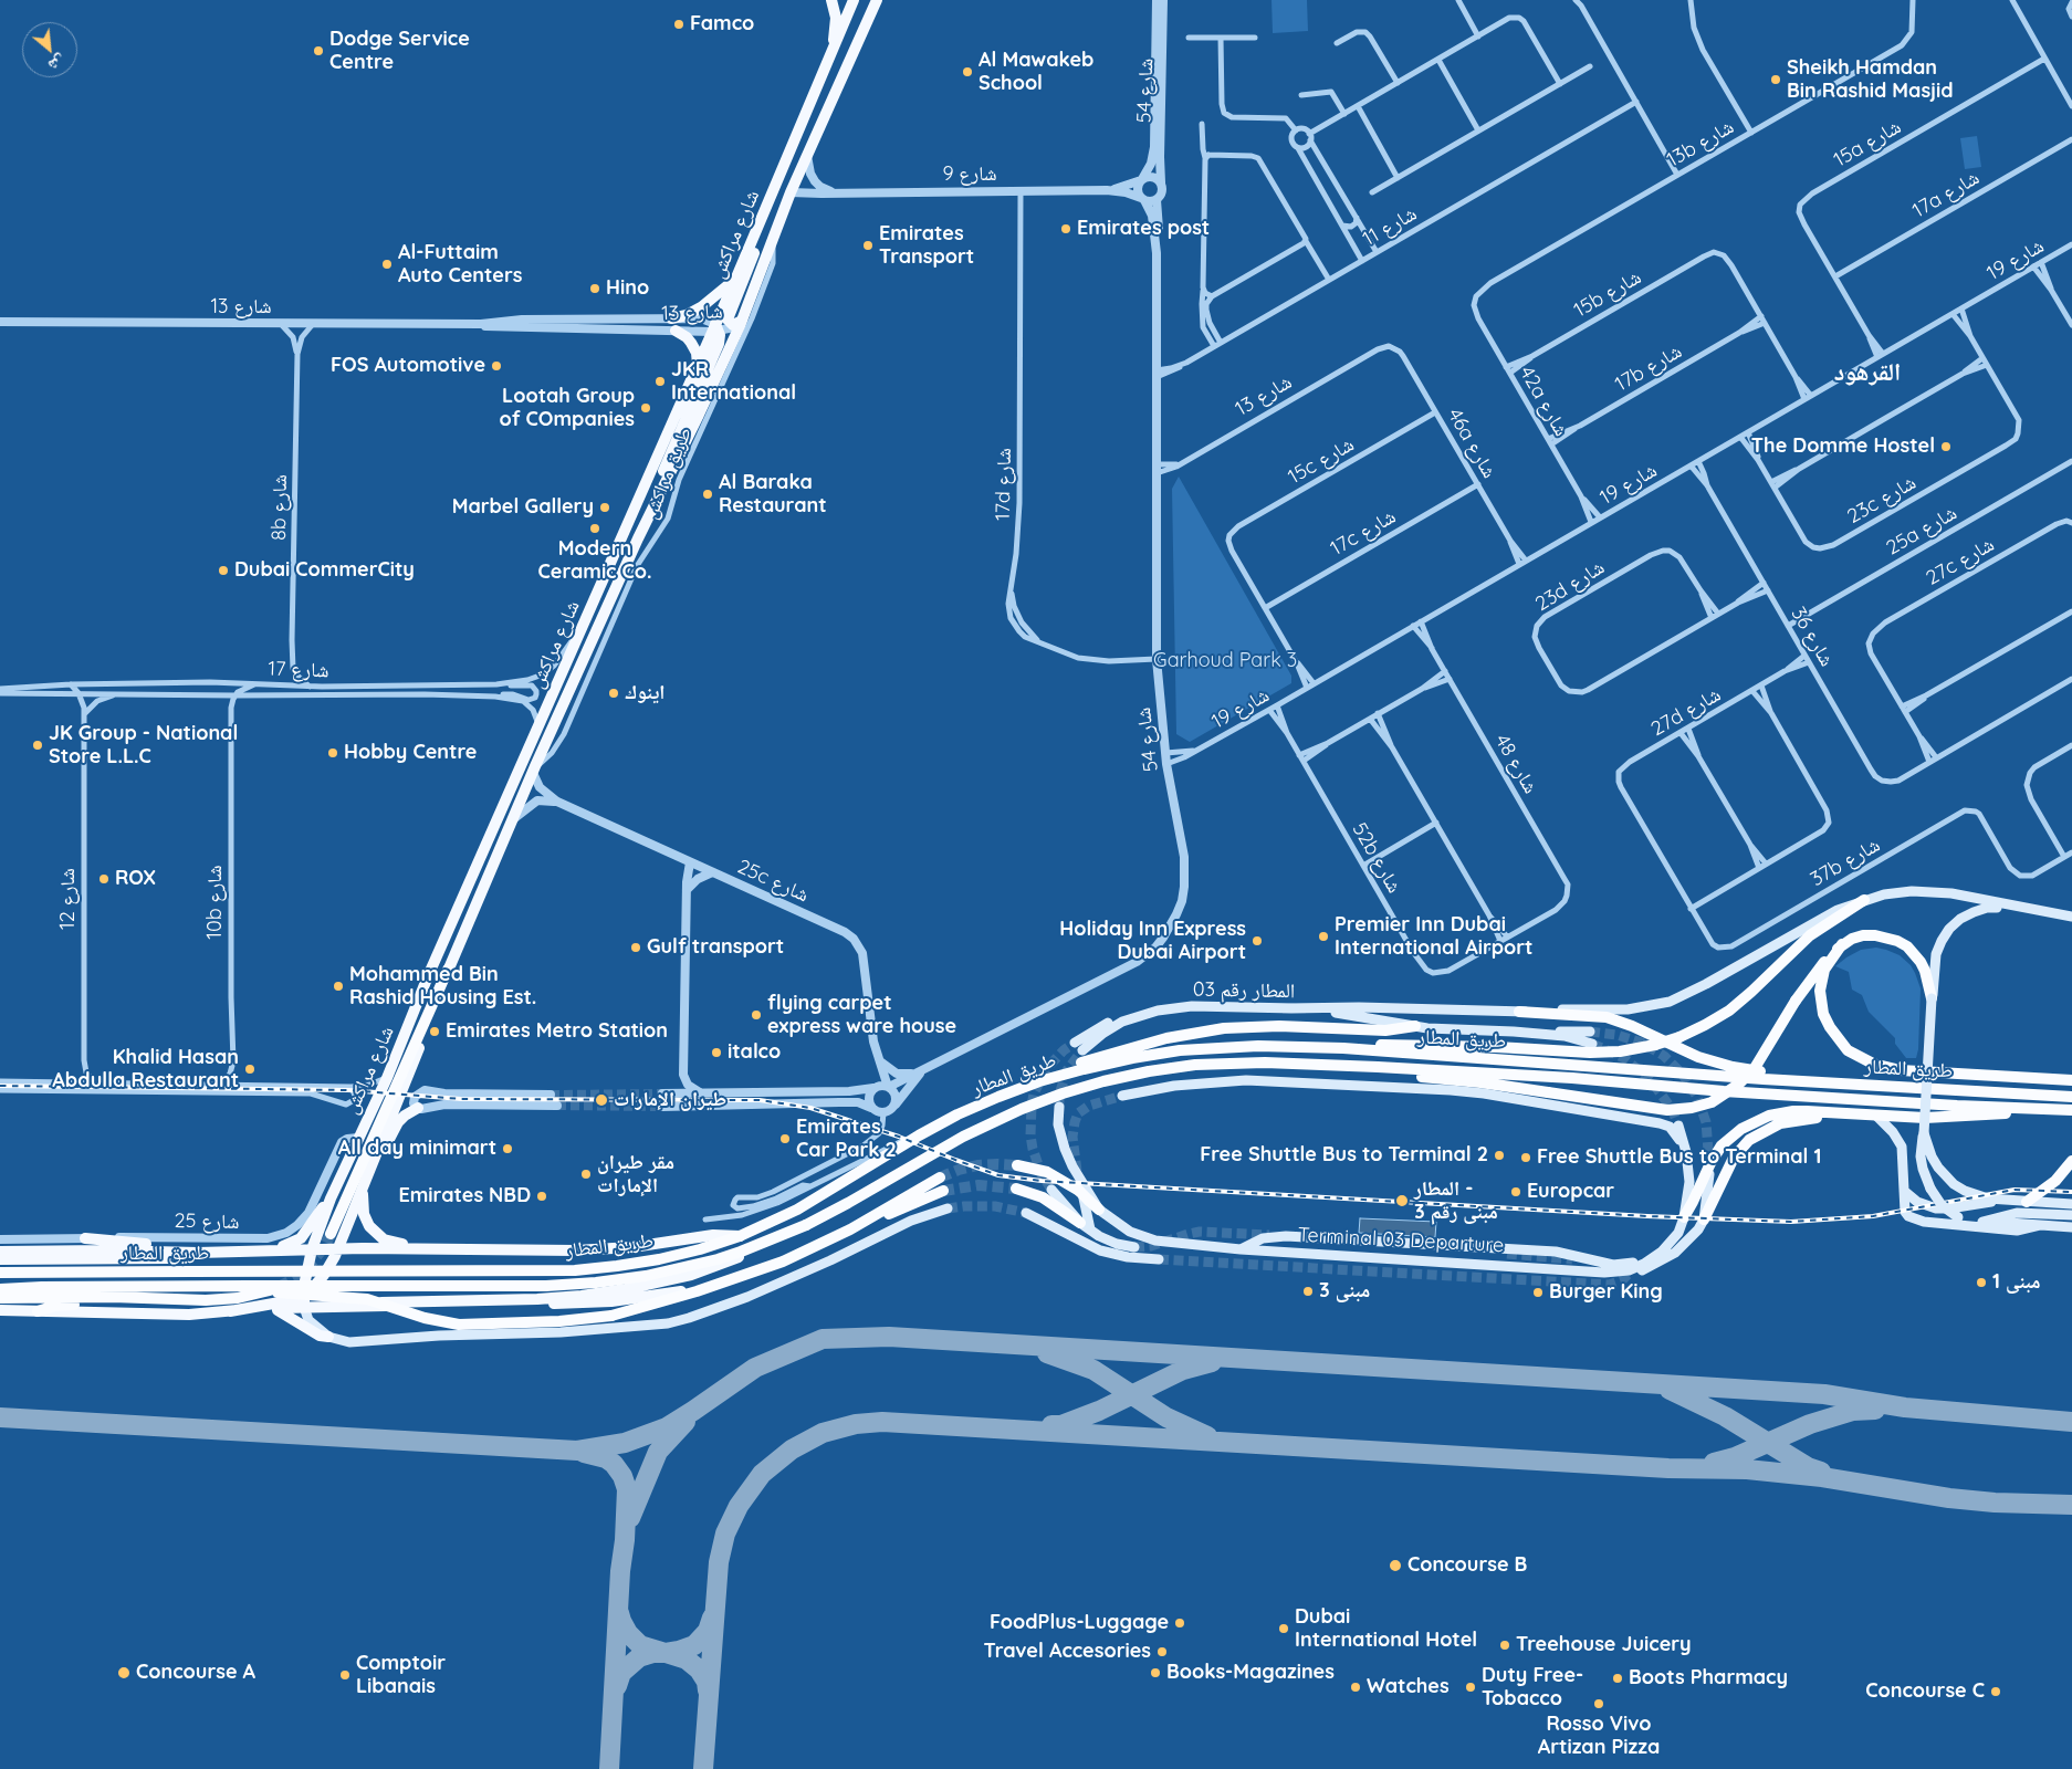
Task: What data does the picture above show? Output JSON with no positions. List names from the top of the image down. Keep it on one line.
{"streets":{"highway":["طريق المطار"],"main road":["شارع مراكش","المطار رقم 03","Terminal 03 Departure"],"street":["شارع 54","13b شارع","15a شارع","شارع 9","17a شارع","شارع 11","شارع 19","15b شارع","شارع 13","17b شارع","42a شارع","46a شارع","15c شارع","طريق مراكش","17d شارع","23c شارع","8b شارع","25a شارع","17c شارع","27c شارع","23d شارع","شارع 36","شارع 17","27d شارع","شارع 48","52b شارع","37b شارع","25c شارع","شارع 12","10b شارع","شارع 25"]},"crossings":[["شارع 54","شارع 9"],["شارع 54","شارع 11"],["شارع 54","شارع 19"],["شارع 54","شارع 13"],["شارع 54","17d شارع"],["شارع 54","25c شارع"],["13b شارع","42a شارع"],["15a شارع","17a شارع"],["شارع 9","شارع مراكش"],["شارع 9","17d شارع"],["شارع مراكش","شارع 13"],["شارع مراكش","طريق مراكش"],["شارع مراكش","شارع 17"],["شارع مراكش","25c شارع"],["شارع مراكش","شارع 25"],["شارع 19","42a شارع"],["شارع 19","46a شارع"],["شارع 19","شارع 36"],["شارع 19","شارع 48"],["شارع 19","52b شارع"],["15b شارع","17b شارع"],["15b شارع","42a شارع"],["شارع 13","46a شارع"],["شارع 13","8b شارع"],["17b شارع","42a شارع"],["46a شارع","15c شارع"],["46a شارع","17c شارع"],["15c شارع","17c شارع"],["طريق مراكش","25c شارع"],["8b شارع","شارع 17"],["25a شارع","شارع 36"],["23d شارع","شارع 36"],["شارع 36","27d شارع"],["شارع 17","شارع 12"],["شارع 17","10b شارع"],["27d شارع","37b شارع"],["شارع 48","52b شارع"]],"districts":["القرهود"],"parks":["Garhoud Park 3"],"places":["Famco","Dodge Service Centre","Al Mawakeb School","Sheikh Hamdan Bin Rashid Masjid","Emirates post","Emirates Transport","Al-Futtaim Auto Centers","Hino","FOS Automotive","JKR International","Lootah Group of COmpanies","The Domme Hostel","Al Baraka Restaurant","Marbel Gallery","Modern Ceramic Co.","Dubai CommerCity","اينوك","JK Group - National Store L.L.C","Hobby Centre","ROX","Premier Inn Dubai International Airport","Holiday Inn Express Dubai Airport","Gulf transport","Mohammed Bin Rashid Housing Est.","flying carpet express ware house","Emirates Metro Station","italco","Khalid Hasan Abdulla Restaurant","طيران الإمارات","Emirates Car Park 2","All day minimart","Free Shuttle Bus to Terminal 2","Free Shuttle Bus to Terminal 1","مقر طيران الإمارات","Europcar","Emirates NBD","المطار - مبنى رقم 3","مبنى 1","مبنى 3","Burger King","Concourse B","FoodPlus-Luggage","Dubai International Hotel","Treehouse Juicery","Travel Accesories","Concourse A","Books-Magazines","Comptoir Libanais","Boots Pharmacy","Watches","Duty Free- Tobacco","Concourse C","Rosso Vivo Artizan Pizza"],"north":"bottom right"}
